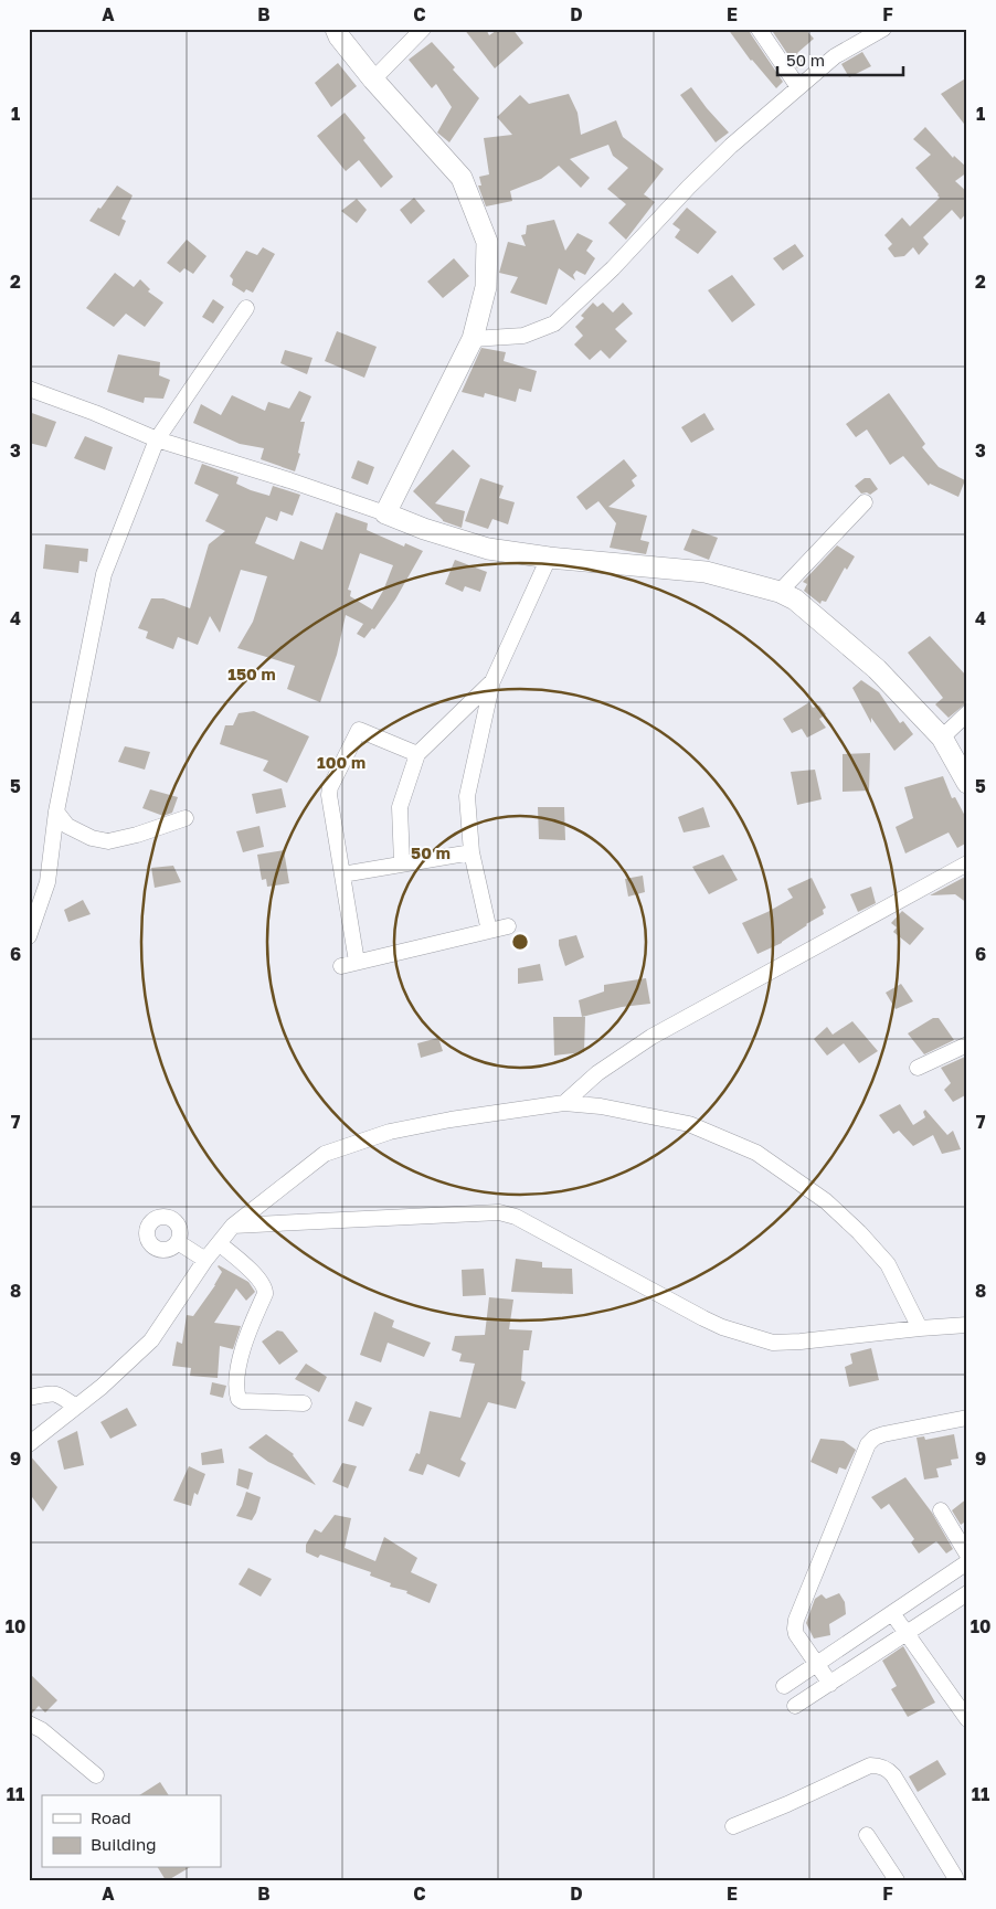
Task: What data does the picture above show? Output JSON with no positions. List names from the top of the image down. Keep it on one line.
{"legend":["Road","Building"],"scale_bar":"50 m","grid":{"columns":["A","B","C","D","E","F"],"rows":["1","2","3","4","5","6","7","8","9","10","11"]},"rings":["150 m","100 m","50 m"]}
